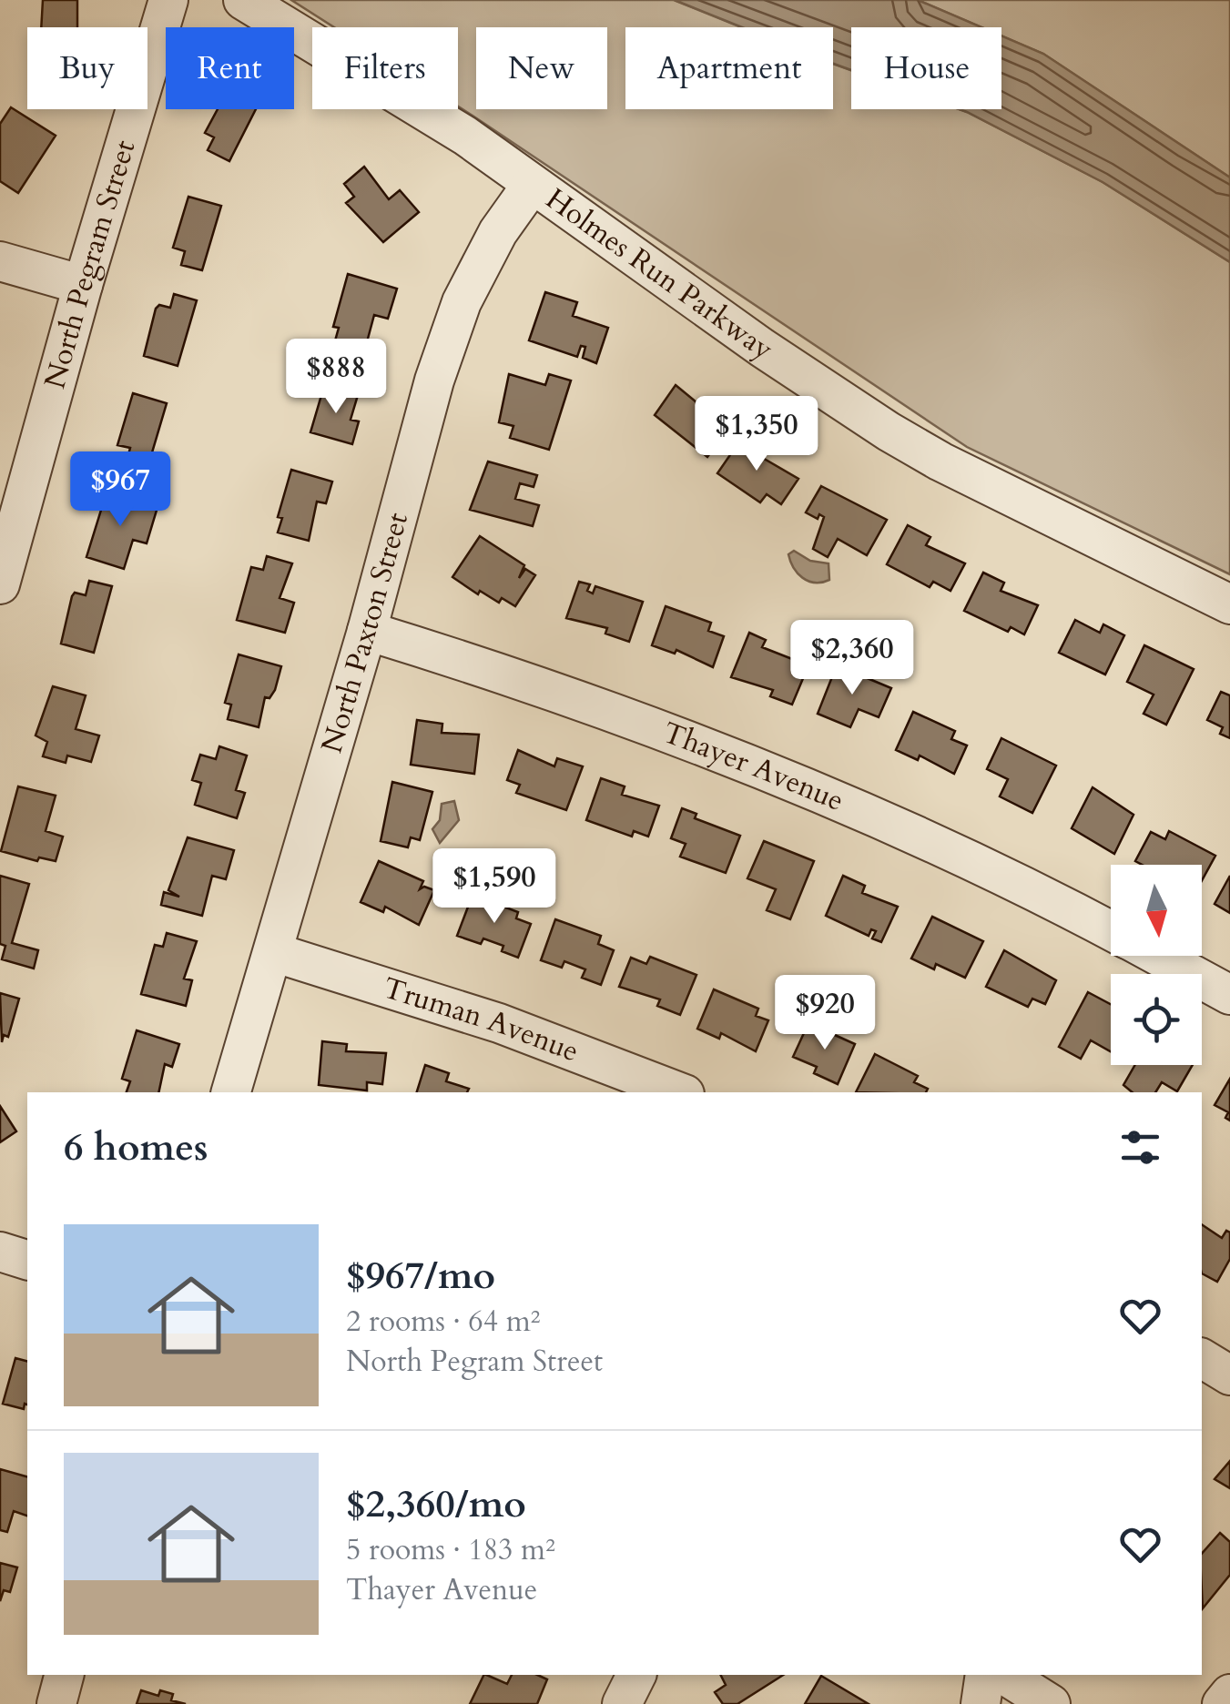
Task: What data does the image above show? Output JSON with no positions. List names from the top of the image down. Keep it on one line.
{"streets":{"street":["North Pegram Street","Holmes Run Parkway","North Paxton Street","Thayer Avenue","Truman Avenue"]},"crossings":[["Holmes Run Parkway","North Paxton Street"],["North Paxton Street","Thayer Avenue"],["North Paxton Street","Truman Avenue"]],"north":"bottom","page":{"chip":["Buy","Rent","Filters","New","Apartment","House"],"price":["$888","$1,350","$967","$2,360","$1,590","$920"],"heading":"6 homes","list":[{"name":"$967/mo","note":"2 rooms · 64 m² · North Pegram Street"},{"name":"$2,360/mo","note":"5 rooms · 183 m² · Thayer Avenue"}]}}
